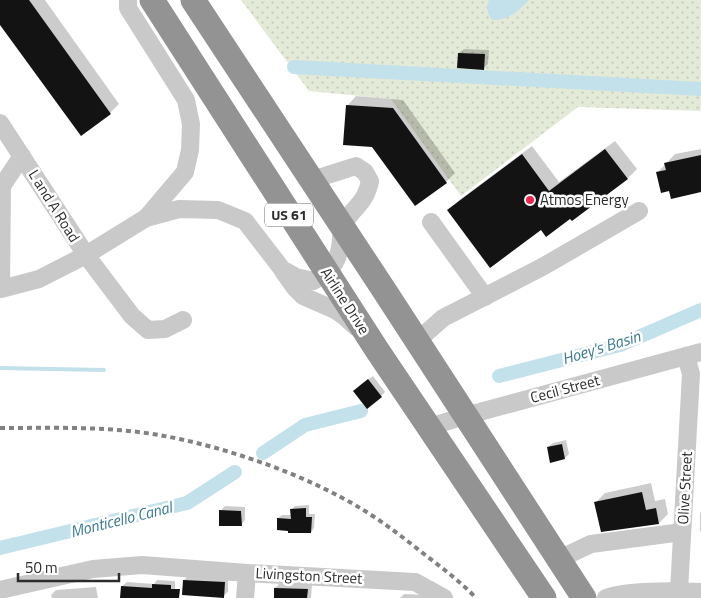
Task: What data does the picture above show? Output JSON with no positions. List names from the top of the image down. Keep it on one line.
{"streets":{"highway":["US 61","Airline Drive"],"street":["L and A Road","Cecil Street","Olive Street","Livingston Street"]},"crossings":[["US 61","Cecil Street"],["Airline Drive","Cecil Street"],["Cecil Street","Olive Street"]],"water":["Hoey's Basin","Monticello Canal"],"places":["Atmos Energy"],"scale_bar":"50 m"}
